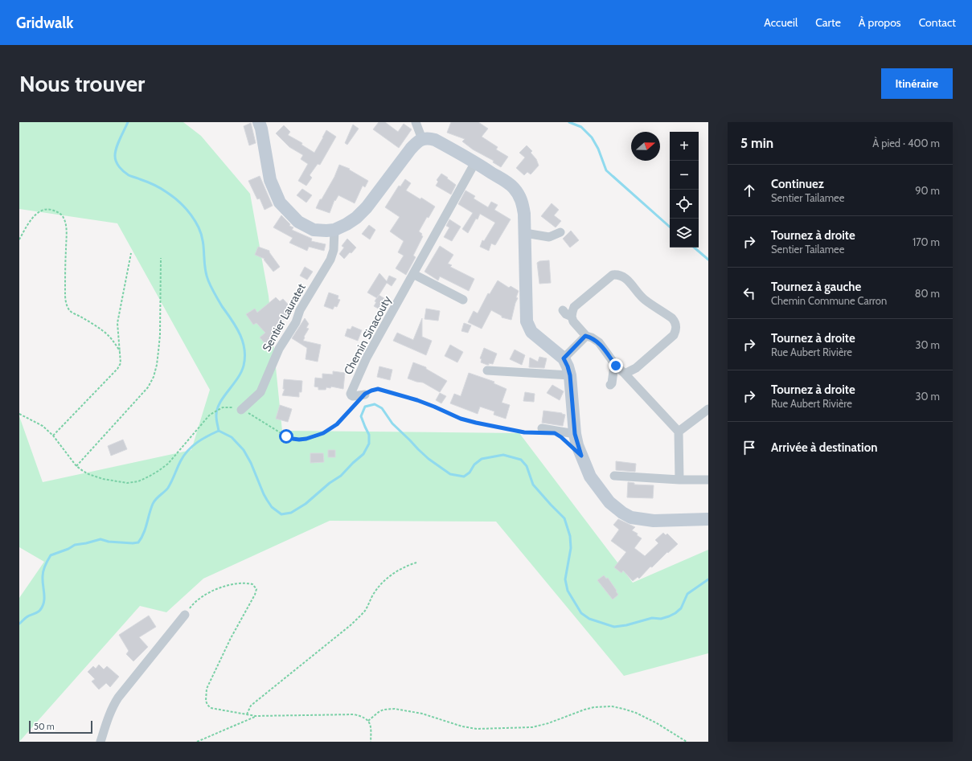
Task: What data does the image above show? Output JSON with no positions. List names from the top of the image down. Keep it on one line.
{"streets":{"street":["Sentier Lauratet","Chemin Sinacouty"]},"scale_bar":"50 m","north":"right","page":{"header":"Gridwalk","nav":["Accueil","Carte","À propos","Contact"],"buttons":"Itinéraire","title":"Nous trouver","heading":["5 min","À pied · 400 m"],"map_buttons":["+","−"],"list":[["Continuez","Sentier Tailamee","90 m"],["Tournez à droite","Sentier Tailamee","170 m"],["Tournez à gauche","Chemin Commune Carron","80 m"],["Tournez à droite","Rue Aubert Rivière","30 m"],["Tournez à droite","Rue Aubert Rivière","30 m"],"Arrivée à destination"],"scale":"50 m"}}
